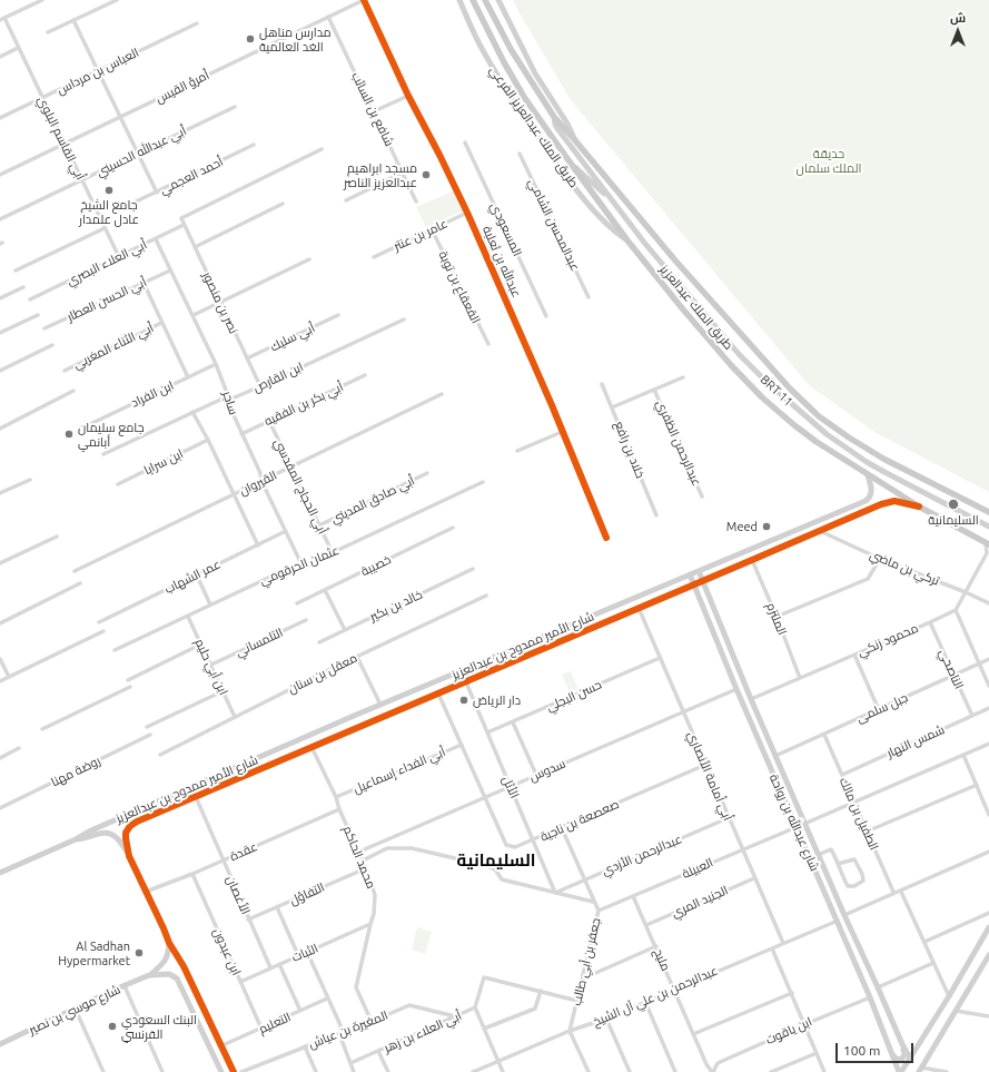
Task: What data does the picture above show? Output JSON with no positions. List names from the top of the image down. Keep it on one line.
{"streets":{"main road":["طريق الملك عبدالعزيز"],"street":["العباس بن مرداس","أمرؤ القيس","شافع بن السائب","طريق الملك عبدالعزيز الفرعي","أبي القاسم البلوي","أبي عبدالله الحسيني","أحمد العجمي","عبدالمحسن الشامي","المسعودي","عامر بن عنتر","عبدالله بن ثعلبة","أبي العلاء البصري","القعقاع بن توبة","أبي الحسن العطار","نصر بن منصور","أبي سليك","أبي الثناء المغربي","ابن القارص","BRT 11","ابن الفراد","ساجر","أبي بكر بن الفقيه","عبدالرحمن الظفري","خلاد بن رافع","ابن سرايا","القيروان","أبي الحجاج المقدسي","أبي صادق المديني","عثمان الحرقومي","خصيبة","تركي بن ماضي","عمر الشهاب","خالد بن بكير","الملتزم","محمود زنكي","التلمساني","شارع الأمير ممدوح بن عبدالعزيز","ابن أبي حليم","الناصحي","معقل بن سنان","حسن البجلي","جبل سلمى","شمس النهار","أبي الفداء إسماعيل","سدوس","روضة مهنا","أبي أمامة الأنصاري","الأثل","الطفيل بن مالك","صعصعة بن ناجية","شارع عبدالله بن رواحة","عقدة","عبدالرحمن الأزدي","محمد الحاكم","العبيلة","التفاؤل","الأغصان","الجنيد المري","ابن عبدون","الثبات","مليح","جعفر بن أبي طالب","عبدالرحمن بن علي آل الشيخ","شارع موسي بن نصير","التعليم","المغيرة بن عياش","ابن ياقوت","أبي العلاء بن زهر"]},"crossings":[["العباس بن مرداس","أبي القاسم البلوي"],["أمرؤ القيس","شافع بن السائب"],["أمرؤ القيس","أبي القاسم البلوي"],["أمرؤ القيس","عبدالله بن ثعلبة"],["طريق الملك عبدالعزيز الفرعي","طريق الملك عبدالعزيز"],["أبي القاسم البلوي","أبي عبدالله الحسيني"],["أبي القاسم البلوي","أبي العلاء البصري"],["عامر بن عنتر","عبدالله بن ثعلبة"],["عامر بن عنتر","القعقاع بن توبة"],["أبي العلاء البصري","نصر بن منصور"],["أبي العلاء البصري","ساجر"],["أبي الحسن العطار","ساجر"],["نصر بن منصور","أبي سليك"],["نصر بن منصور","ابن القارص"],["طريق الملك عبدالعزيز","BRT 11"],["طريق الملك عبدالعزيز","شارع الأمير ممدوح بن عبدالعزيز"],["ابن القارص","ساجر"],["ابن الفراد","ساجر"],["ساجر","أبي بكر بن الفقيه"],["ساجر","القيروان"],["ساجر","عثمان الحرقومي"],["ساجر","عمر الشهاب"],["أبي بكر بن الفقيه","أبي الحجاج المقدسي"],["القيروان","أبي الحجاج المقدسي"],["أبي الحجاج المقدسي","أبي صادق المديني"],["أبي الحجاج المقدسي","عثمان الحرقومي"],["عثمان الحرقومي","ابن أبي حليم"],["تركي بن ماضي","شارع الأمير ممدوح بن عبدالعزيز"],["الملتزم","محمود زنكي"],["الملتزم","شارع الأمير ممدوح بن عبدالعزيز"],["محمود زنكي","الناصحي"],["محمود زنكي","شارع عبدالله بن رواحة"],["التلمساني","ابن أبي حليم"],["شارع الأمير ممدوح بن عبدالعزيز","أبي أمامة الأنصاري"],["شارع الأمير ممدوح بن عبدالعزيز","الأثل"],["شارع الأمير ممدوح بن عبدالعزيز","صعصعة بن ناجية"],["شارع الأمير ممدوح بن عبدالعزيز","شارع عبدالله بن رواحة"],["شارع الأمير ممدوح بن عبدالعزيز","محمد الحاكم"],["شارع الأمير ممدوح بن عبدالعزيز","الأغصان"],["ابن أبي حليم","معقل بن سنان"],["الناصحي","جبل سلمى"],["الناصحي","شمس النهار"],["حسن البجلي","أبي أمامة الأنصاري"],["حسن البجلي","الأثل"],["جبل سلمى","الطفيل بن مالك"],["جبل سلمى","شارع عبدالله بن رواحة"],["شمس النهار","الطفيل بن مالك"],["أبي الفداء إسماعيل","صعصعة بن ناجية"],["أبي الفداء إسماعيل","محمد الحاكم"],["سدوس","أبي أمامة الأنصاري"],["سدوس","الأثل"],["سدوس","صعصعة بن ناجية"],["سدوس","شارع عبدالله بن رواحة"],["سدوس","محمد الحاكم"],["أبي أمامة الأنصاري","صعصعة بن ناجية"],["أبي أمامة الأنصاري","عبدالرحمن الأزدي"],["أبي أمامة الأنصاري","العبيلة"],["أبي أمامة الأنصاري","الجنيد المري"],["أبي أمامة الأنصاري","عبدالرحمن بن علي آل الشيخ"],["الأثل","صعصعة بن ناجية"],["الأثل","عبدالرحمن الأزدي"],["صعصعة بن ناجية","جعفر بن أبي طالب"],["شارع عبدالله بن رواحة","العبيلة"],["شارع عبدالله بن رواحة","عبدالرحمن بن علي آل الشيخ"],["شارع عبدالله بن رواحة","ابن ياقوت"],["عقدة","محمد الحاكم"],["عقدة","الأغصان"],["عقدة","ابن عبدون"],["عبدالرحمن الأزدي","جعفر بن أبي طالب"],["محمد الحاكم","التفاؤل"],["محمد الحاكم","الثبات"],["محمد الحاكم","المغيرة بن عياش"],["العبيلة","مليح"],["العبيلة","جعفر بن أبي طالب"],["التفاؤل","الأغصان"],["الأغصان","الثبات"],["الجنيد المري","مليح"],["ابن عبدون","الثبات"],["ابن عبدون","التعليم"],["مليح","عبدالرحمن بن علي آل الشيخ"],["مليح","ابن ياقوت"],["جعفر بن أبي طالب","عبدالرحمن بن علي آل الشيخ"],["جعفر بن أبي طالب","أبي العلاء بن زهر"],["المغيرة بن عياش","أبي العلاء بن زهر"]],"districts":["السليمانية"],"parks":["حديقة الملك سلمان"],"places":["مدارس مناهل الغد العالمية","مسجد ابراهيم عبدالعزيز الناصر","جامع الشيخ عادل علمدار","جامع سليمان أبانمي","السليمانية","Meed","دار الرياض","Al Sadhan Hypermarket","البنك السعودي الفرنسي"],"scale_bar":"100 m","north":"top"}
